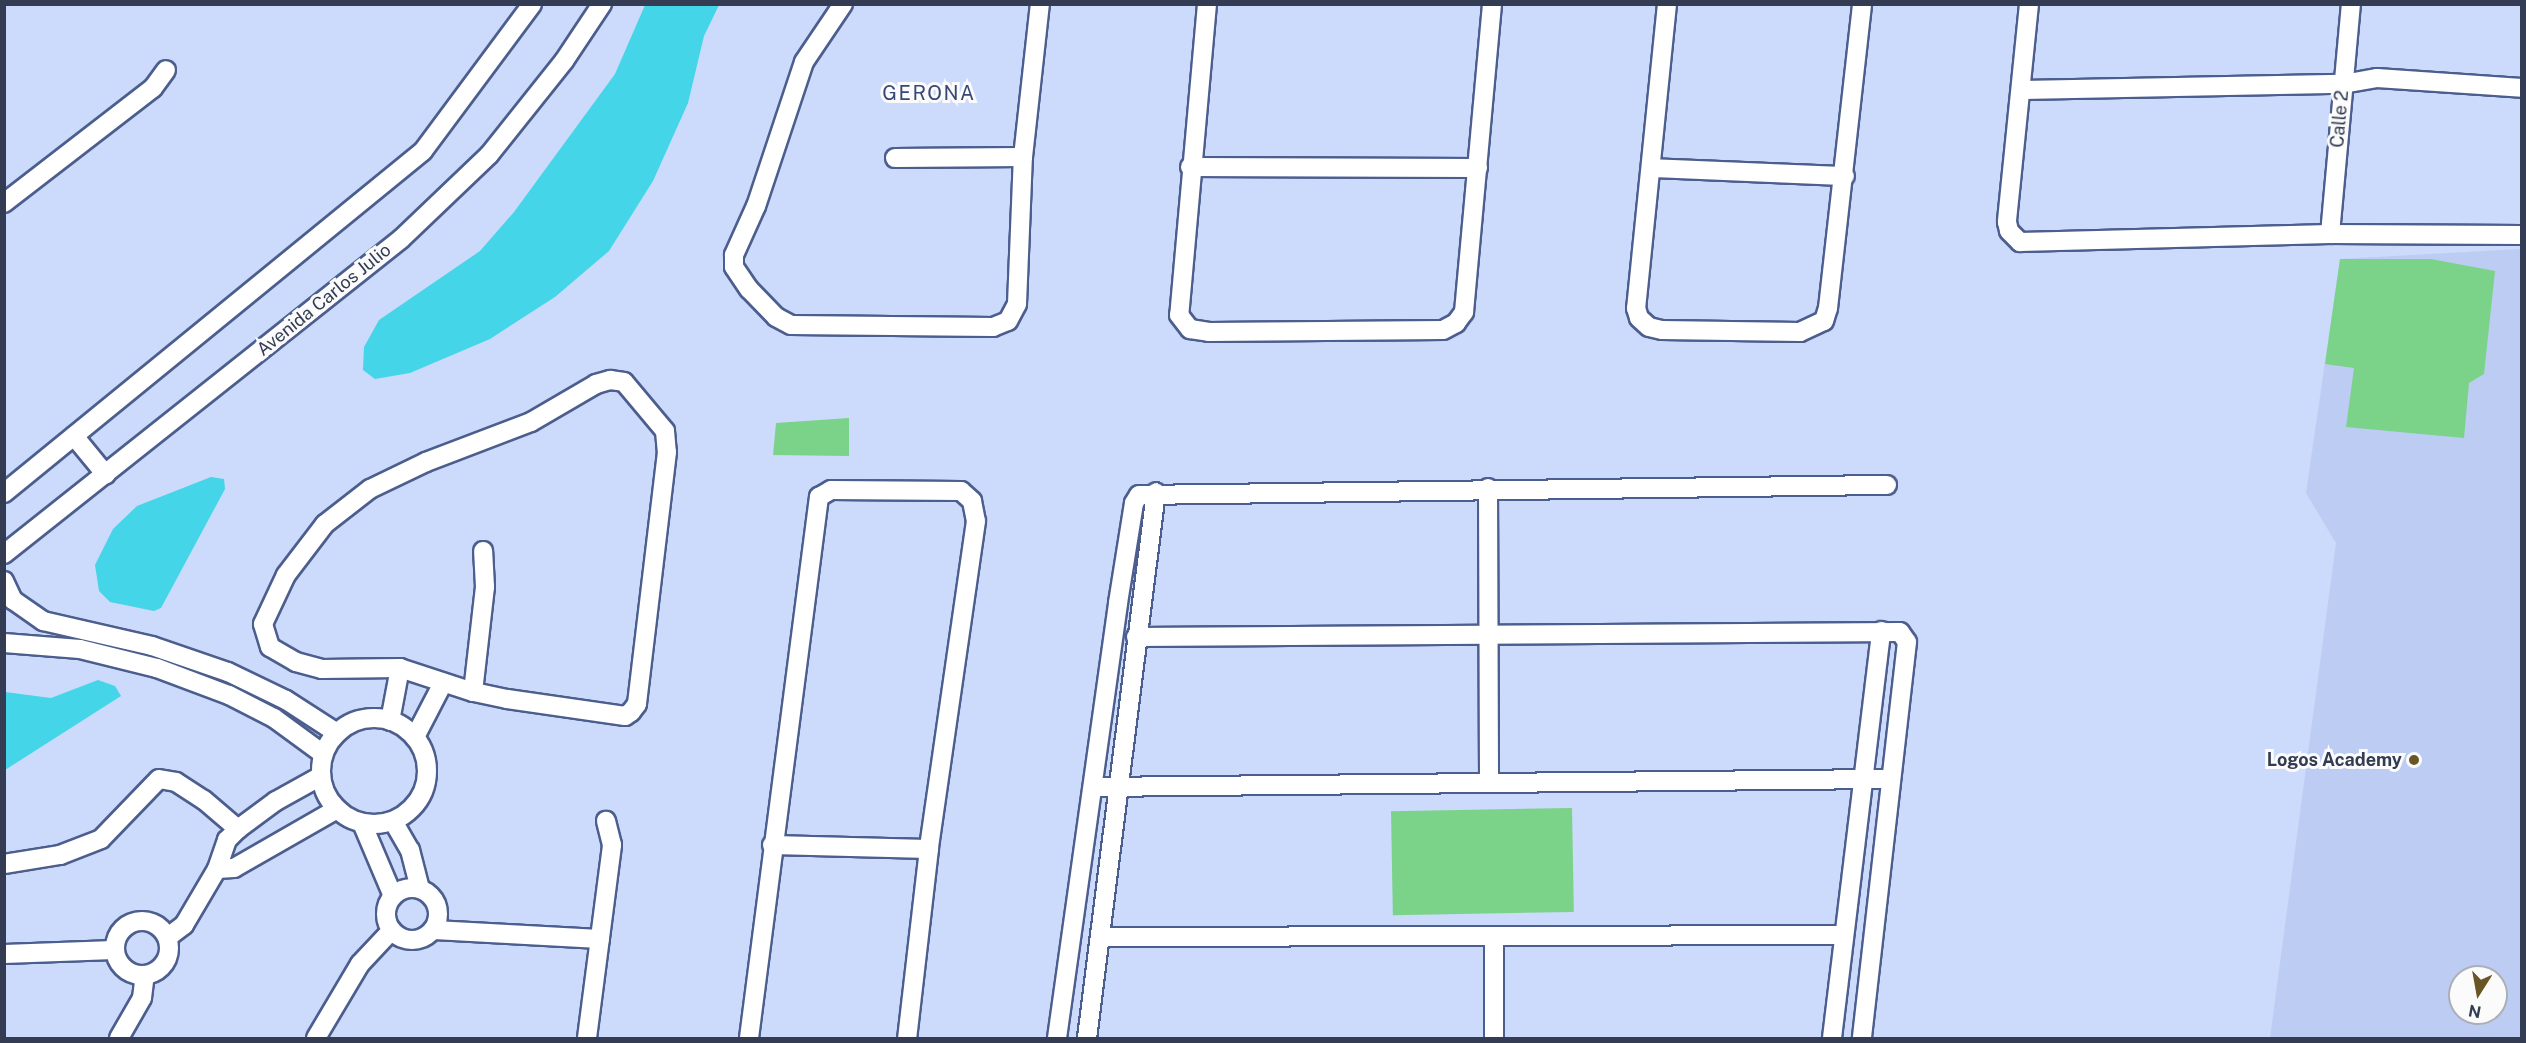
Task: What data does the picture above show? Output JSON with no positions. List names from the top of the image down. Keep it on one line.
{"streets":{"street":["Calle 2","Avenida Carlos Julio"]},"districts":["GERONA"],"places":["Logos Academy"],"north":"bottom"}
